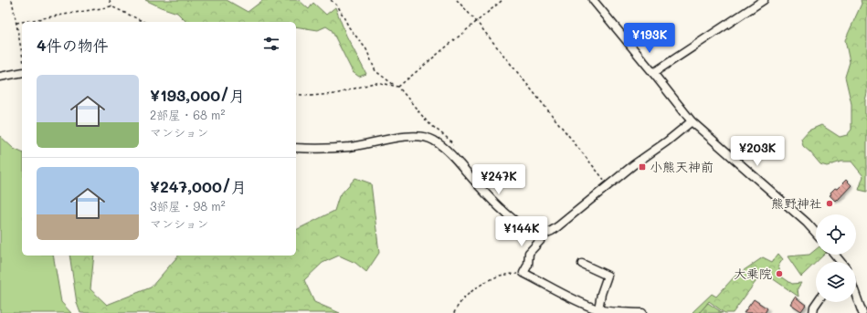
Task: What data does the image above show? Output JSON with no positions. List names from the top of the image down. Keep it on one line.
{"places":{"transit":["小熊天神前"],"other":["熊野神社","大乗院"]},"page":{"heading":"4件の物件","price":["¥193K","¥203K","¥247K","¥144K"],"list":[{"name":"¥193,000/月","note":"2部屋 · 68 m² · マンション"},{"name":"¥247,000/月","note":"3部屋 · 98 m² · マンション"}]}}
